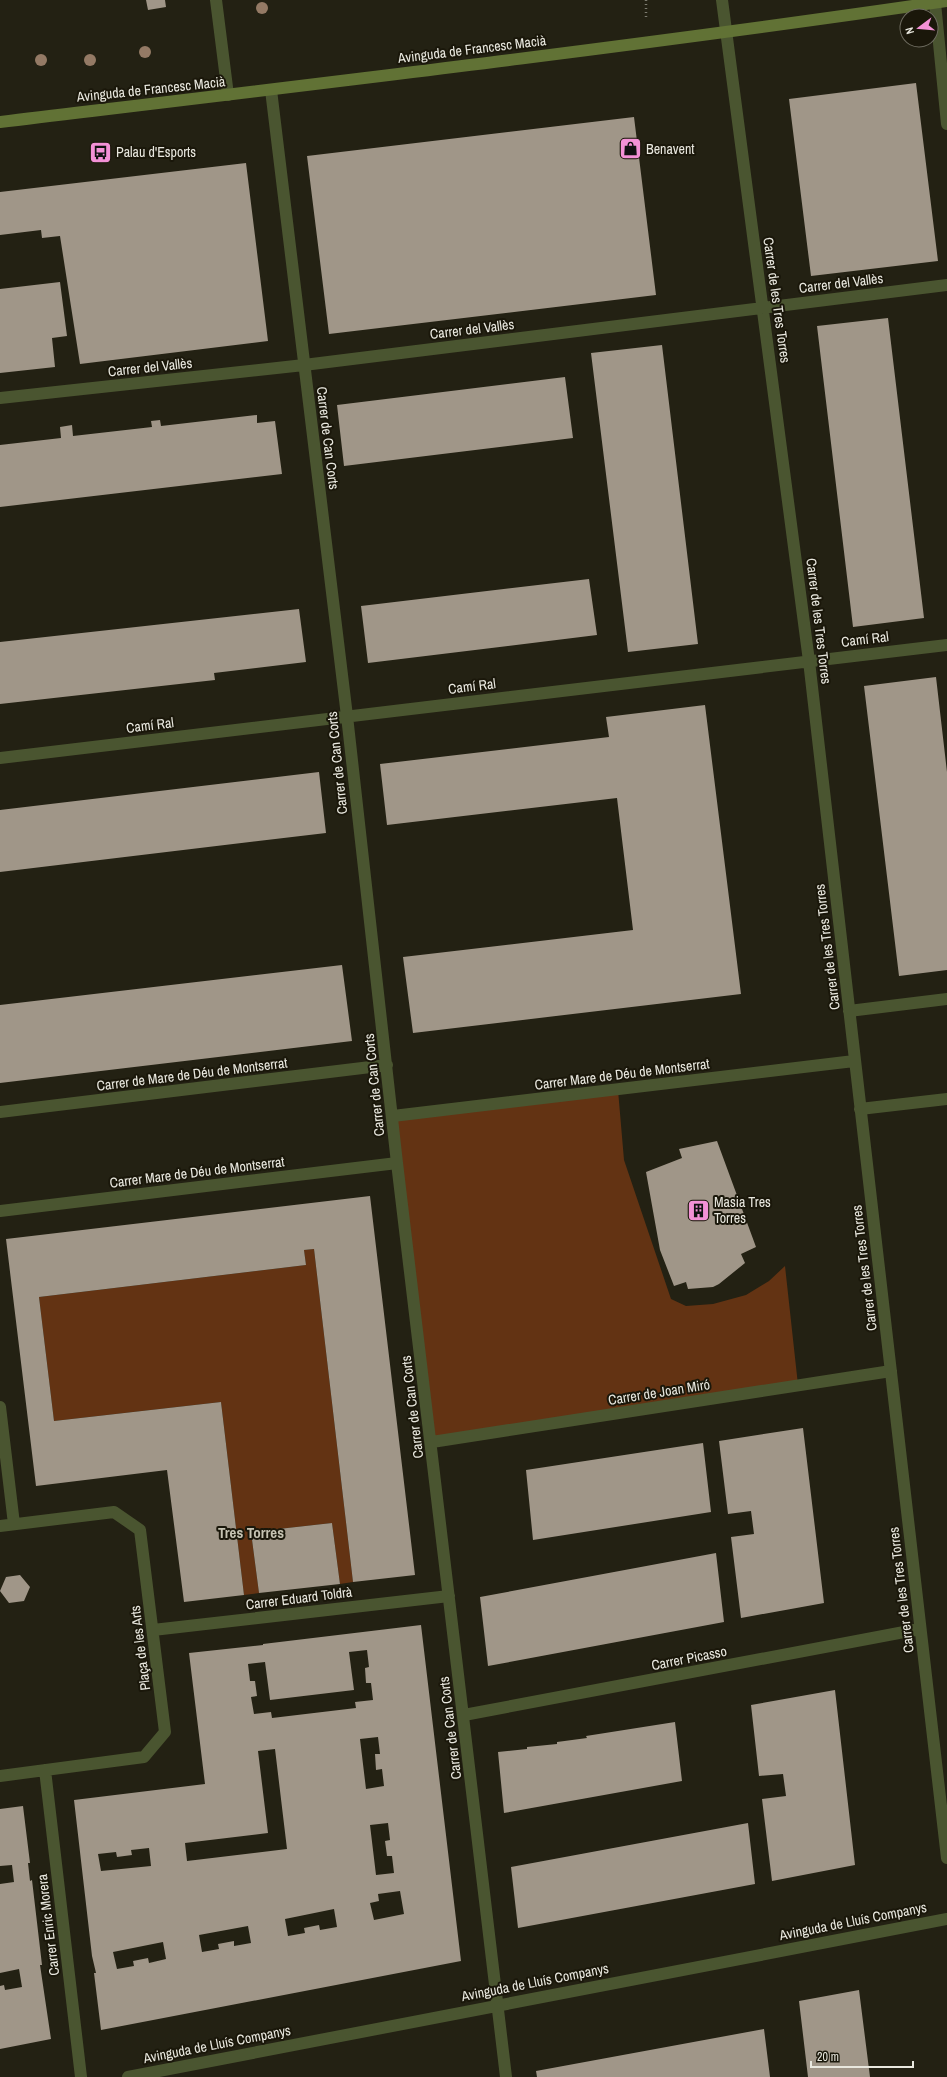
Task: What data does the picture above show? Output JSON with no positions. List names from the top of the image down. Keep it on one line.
{"streets":{"street":["Avinguda de Francesc Macià","Carrer del Vallès","Carrer de les Tres Torres","Carrer de Can Corts","Camí Ral","Carrer de Mare de Déu de Montserrat","Carrer Mare de Déu de Montserrat","Carrer de Joan Miró","Carrer Eduard Toldrà","Plaça de les Arts","Carrer Picasso","Avinguda de Lluís Companys","Carrer Enric Morera"]},"crossings":[["Avinguda de Francesc Macià","Carrer de les Tres Torres"],["Avinguda de Francesc Macià","Carrer de Can Corts"],["Carrer del Vallès","Carrer de les Tres Torres"],["Carrer del Vallès","Carrer de Can Corts"],["Carrer de les Tres Torres","Camí Ral"],["Carrer de les Tres Torres","Carrer Mare de Déu de Montserrat"],["Carrer de les Tres Torres","Carrer de Joan Miró"],["Carrer de les Tres Torres","Carrer Picasso"],["Carrer de Can Corts","Camí Ral"],["Carrer de Can Corts","Carrer de Mare de Déu de Montserrat"],["Carrer de Can Corts","Carrer Mare de Déu de Montserrat"],["Carrer de Can Corts","Carrer de Joan Miró"],["Carrer de Can Corts","Carrer Eduard Toldrà"],["Carrer de Can Corts","Carrer Picasso"],["Carrer de Can Corts","Avinguda de Lluís Companys"],["Carrer Eduard Toldrà","Plaça de les Arts"],["Plaça de les Arts","Carrer Enric Morera"]],"districts":["Tres Torres"],"places":{"shop":["Benavent"],"bus stop":["Palau d'Esports"],"building":["Masia Tres Torres"]},"scale_bar":"20 m","north":"left"}
